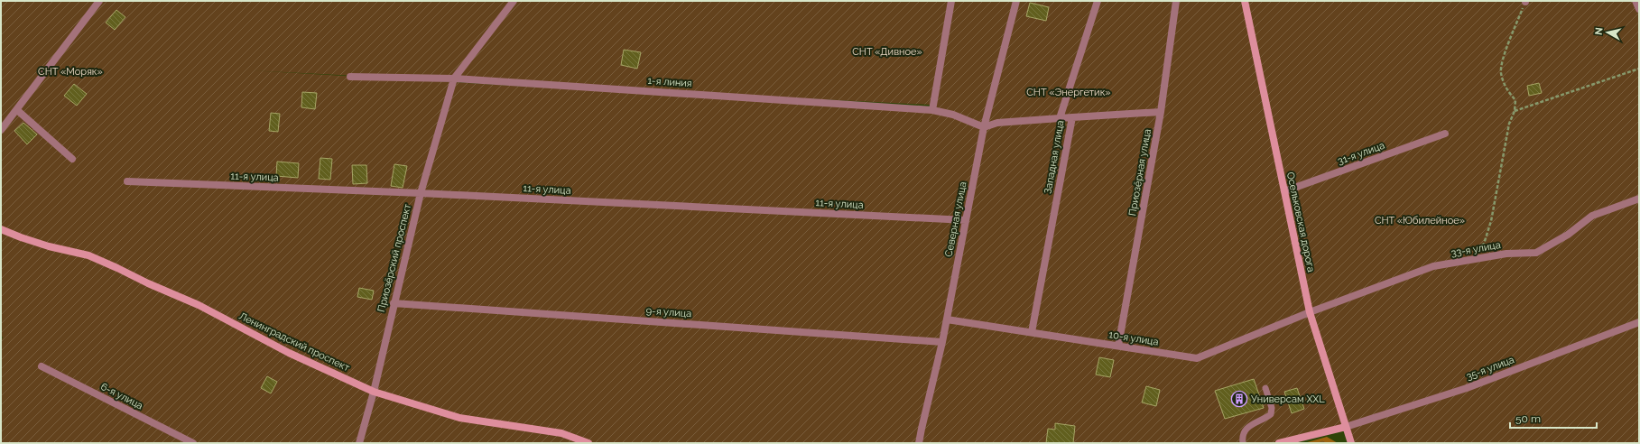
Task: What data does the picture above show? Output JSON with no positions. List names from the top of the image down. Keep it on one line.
{"streets":{"street":["1-я линия","31-я улица","Западная улица","Приозёрная улица","11-я улица","Северная улица","Осельковская дорога","33-я улица","Приозёрский проспект","9-я улица","10-я улица","Ленинградский проспект","35-я улица","6-я улица"]},"crossings":[["1-я линия","Северная улица"],["1-я линия","Приозёрский проспект"],["31-я улица","Осельковская дорога"],["Западная улица","10-я улица"],["Приозёрная улица","10-я улица"],["11-я улица","Северная улица"],["11-я улица","Приозёрский проспект"],["Северная улица","9-я улица"],["Северная улица","10-я улица"],["Осельковская дорога","33-я улица"],["Осельковская дорога","10-я улица"],["Осельковская дорога","35-я улица"],["33-я улица","10-я улица"],["Приозёрский проспект","9-я улица"],["Приозёрский проспект","Ленинградский проспект"]],"parks":["СНТ «Дивное»","СНТ «Моряк»","СНТ «Энергетик»","СНТ «Юбилейное»"],"places":{"building":["Универсам XXL"]},"scale_bar":"50 m","north":"left"}
